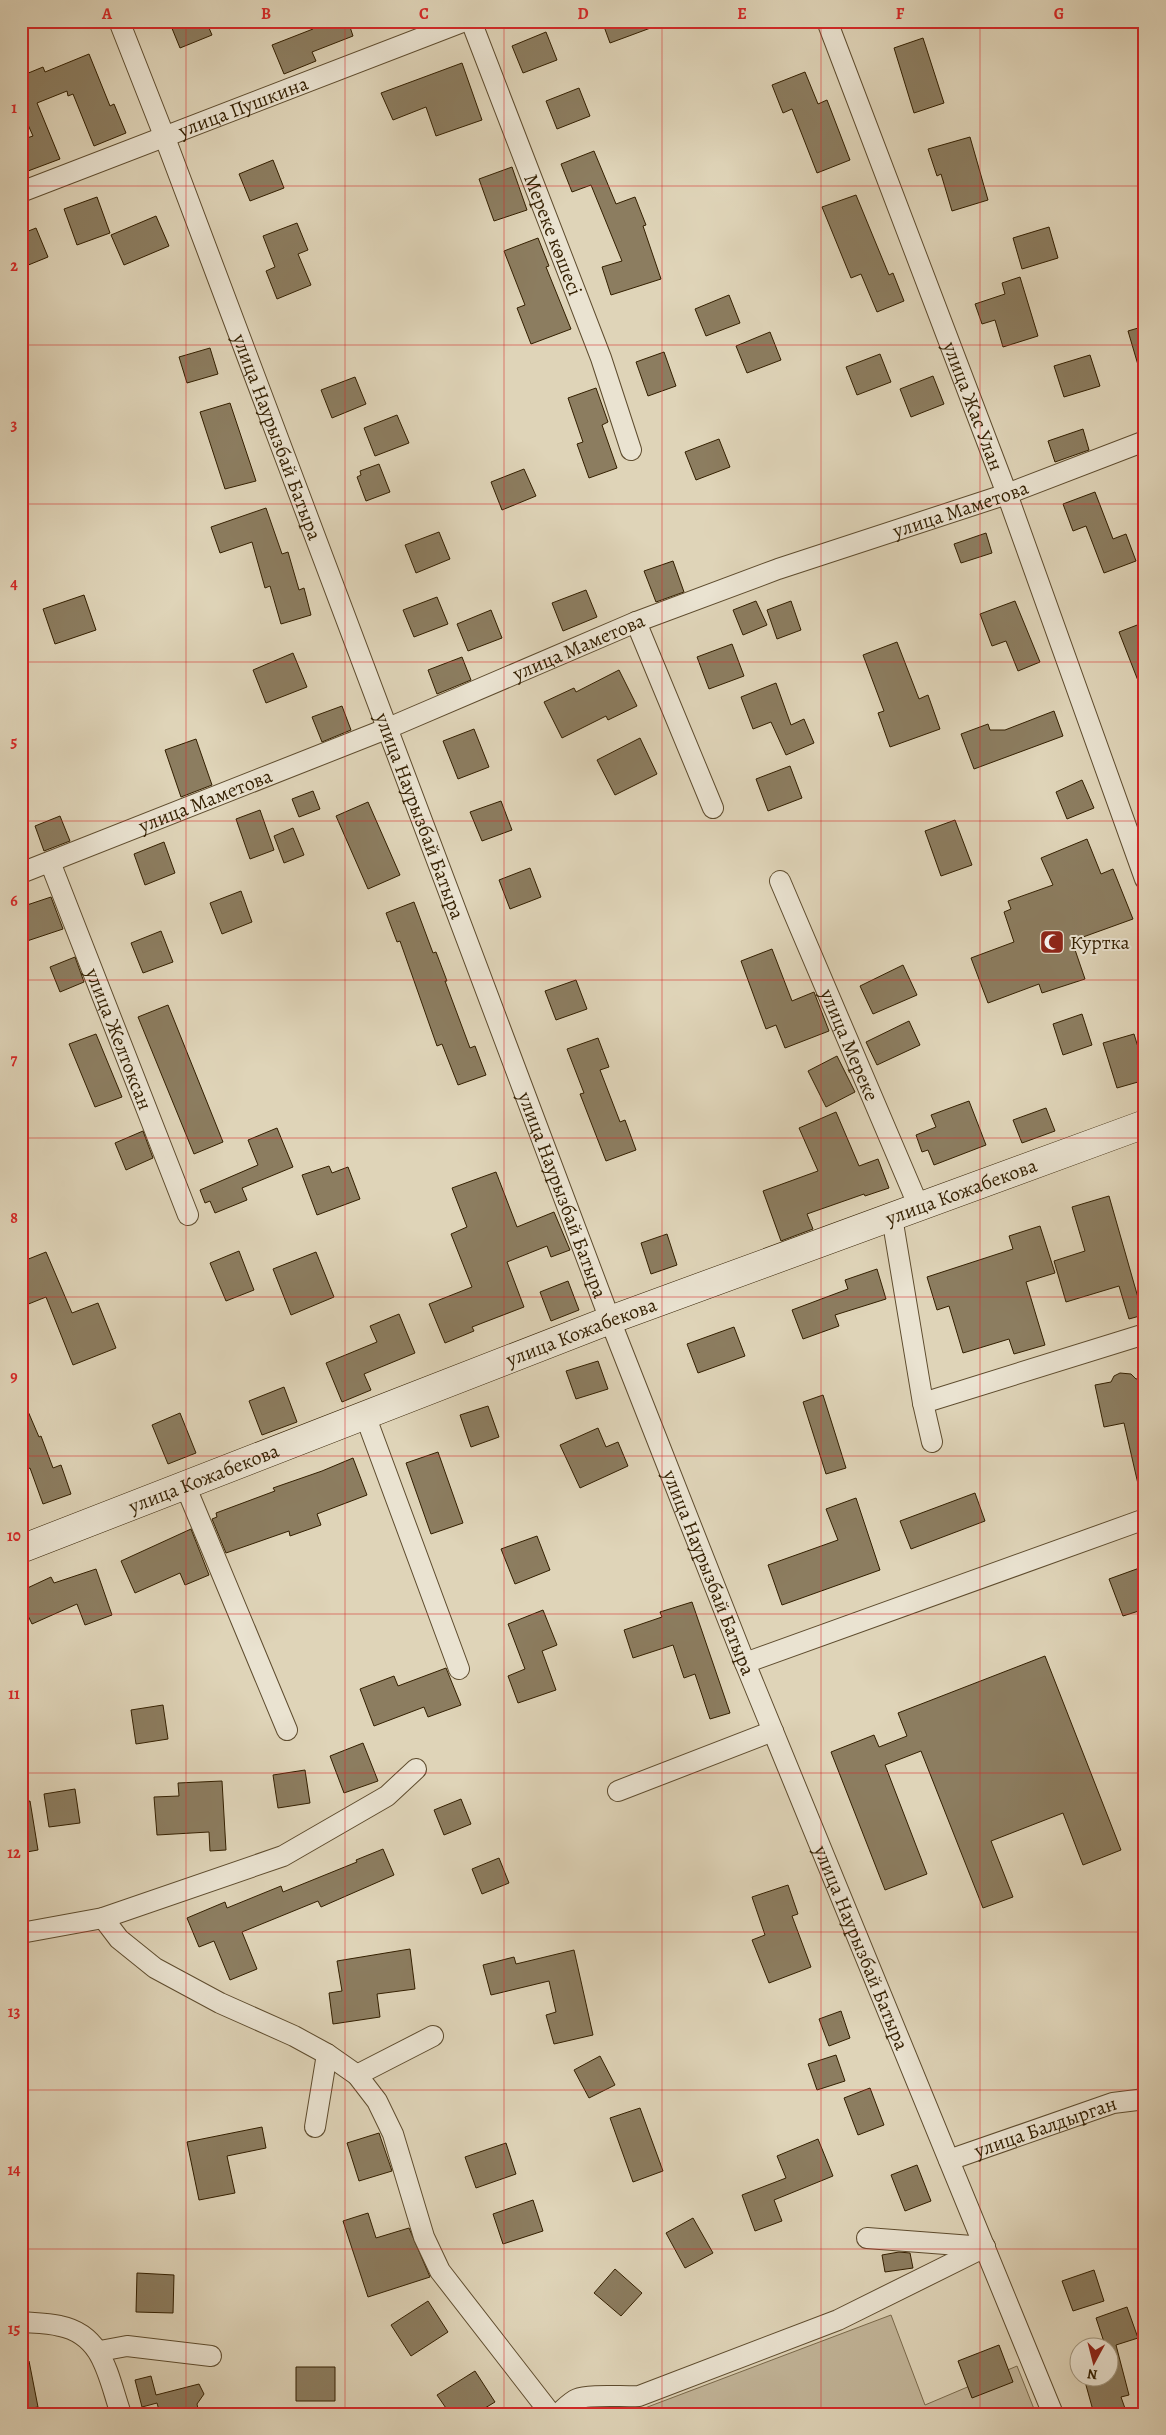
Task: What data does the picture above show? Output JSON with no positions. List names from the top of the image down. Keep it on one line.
{"streets":{"main road":["улица Кожабекова"],"street":["улица Пушкина","Мереке көшесі","улица Жас Улан","улица Наурызбай Батыра","улица Маметова","улица Желтоксан","улица Мереке","улица Балдырган"]},"crossings":[["улица Пушкина","улица Наурызбай Батыра"],["улица Жас Улан","улица Маметова"],["улица Наурызбай Батыра","улица Маметова"],["улица Наурызбай Батыра","улица Кожабекова"],["улица Наурызбай Батыра","улица Балдырган"],["улица Маметова","улица Желтоксан"],["улица Мереке","улица Кожабекова"]],"places":{"mosque":["Куртка"]},"north":"bottom","grid":{"columns":["A","B","C","D","E","F","G"],"rows":["1","2","3","4","5","6","7","8","9","10","11","12","13","14","15"]}}
